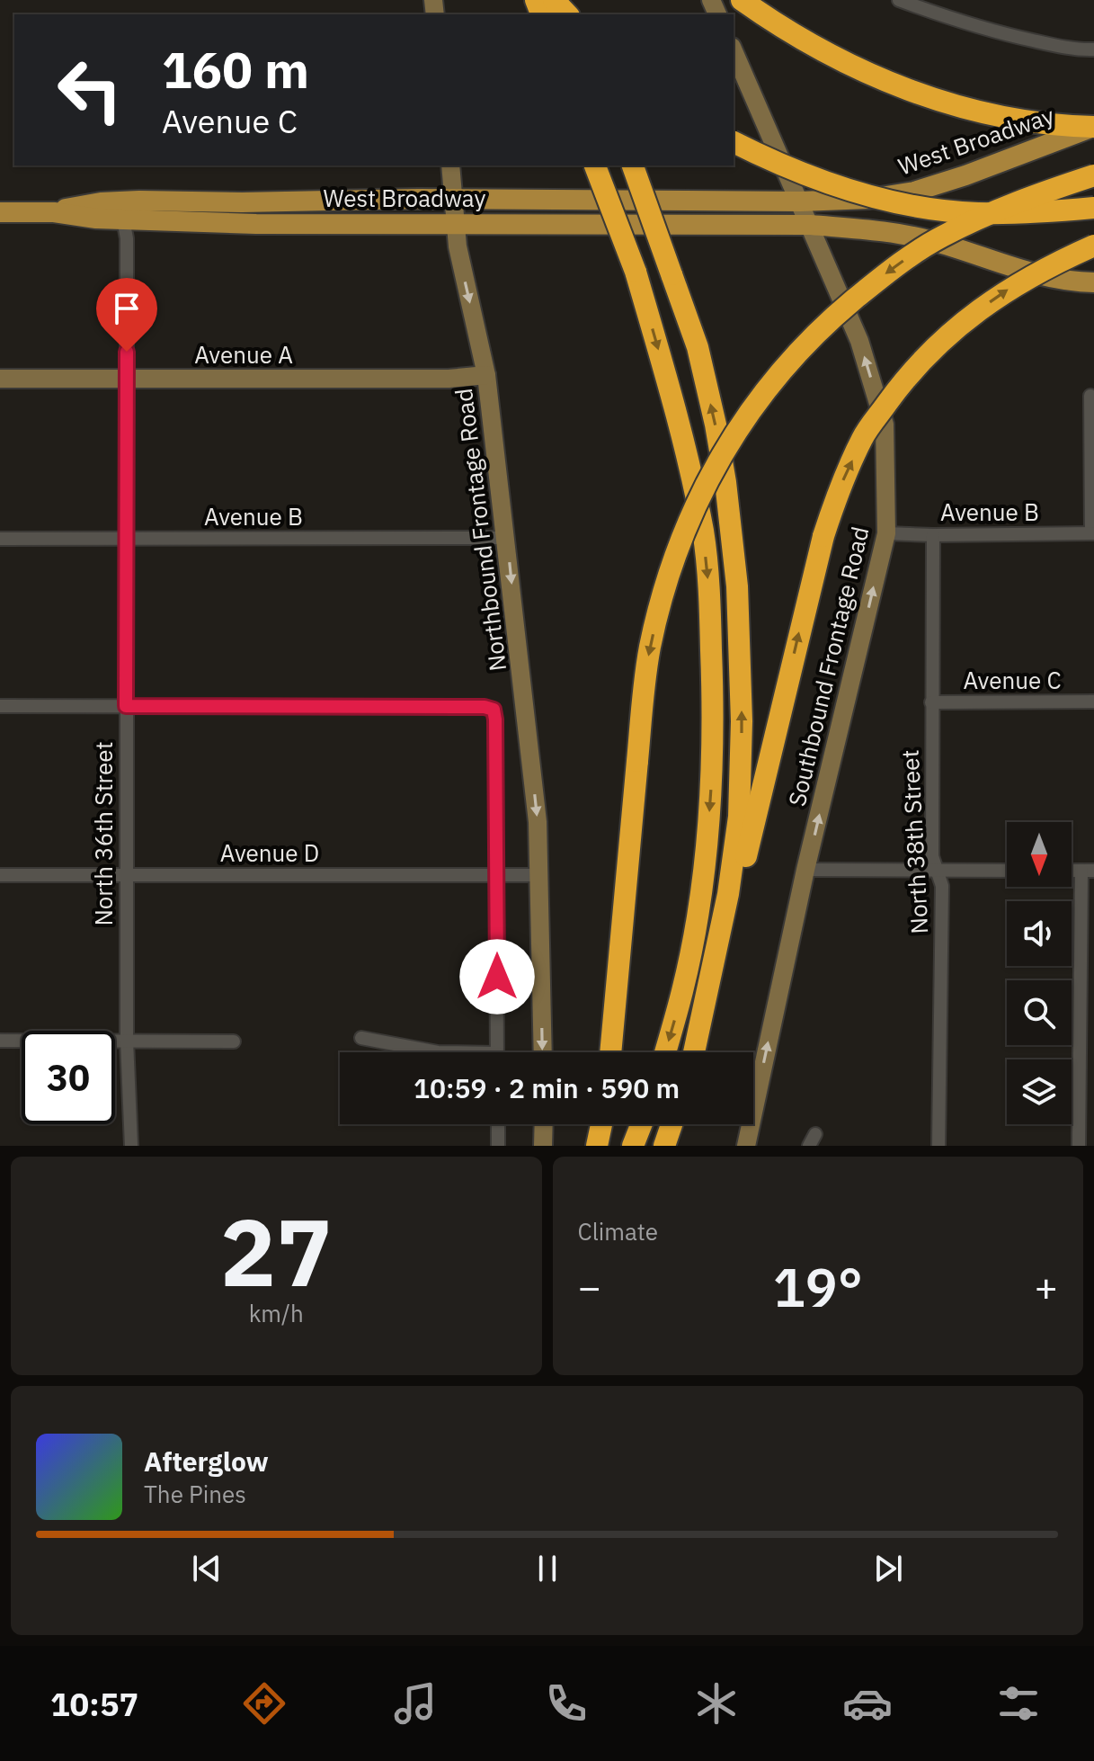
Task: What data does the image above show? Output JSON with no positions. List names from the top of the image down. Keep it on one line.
{"streets":{"main road":["West Broadway"],"street":["Avenue A","Avenue B","Northbound Frontage Road","Southbound Frontage Road","Avenue C","North 36th Street","North 38th Street","Avenue D"]},"crossings":[["West Broadway","Northbound Frontage Road"],["West Broadway","Southbound Frontage Road"],["West Broadway","North 36th Street"],["Avenue A","Northbound Frontage Road"],["Avenue A","North 36th Street"],["Avenue B","Northbound Frontage Road"],["Avenue B","Southbound Frontage Road"],["Avenue B","North 36th Street"],["Avenue B","North 38th Street"],["Northbound Frontage Road","Avenue D"],["Avenue C","North 38th Street"],["North 36th Street","Avenue D"]],"one_way":["Northbound Frontage Road","Southbound Frontage Road"],"north":"bottom","page":{"turn":["160 m","Avenue C"],"limit":"30","trip":"10:59 · 2 min · 590 m","tile":[["27","km/h"],"Climate"],"heat":["−","19°","+"],"song":["Afterglow","The Pines"],"tabs":"10:57"}}
